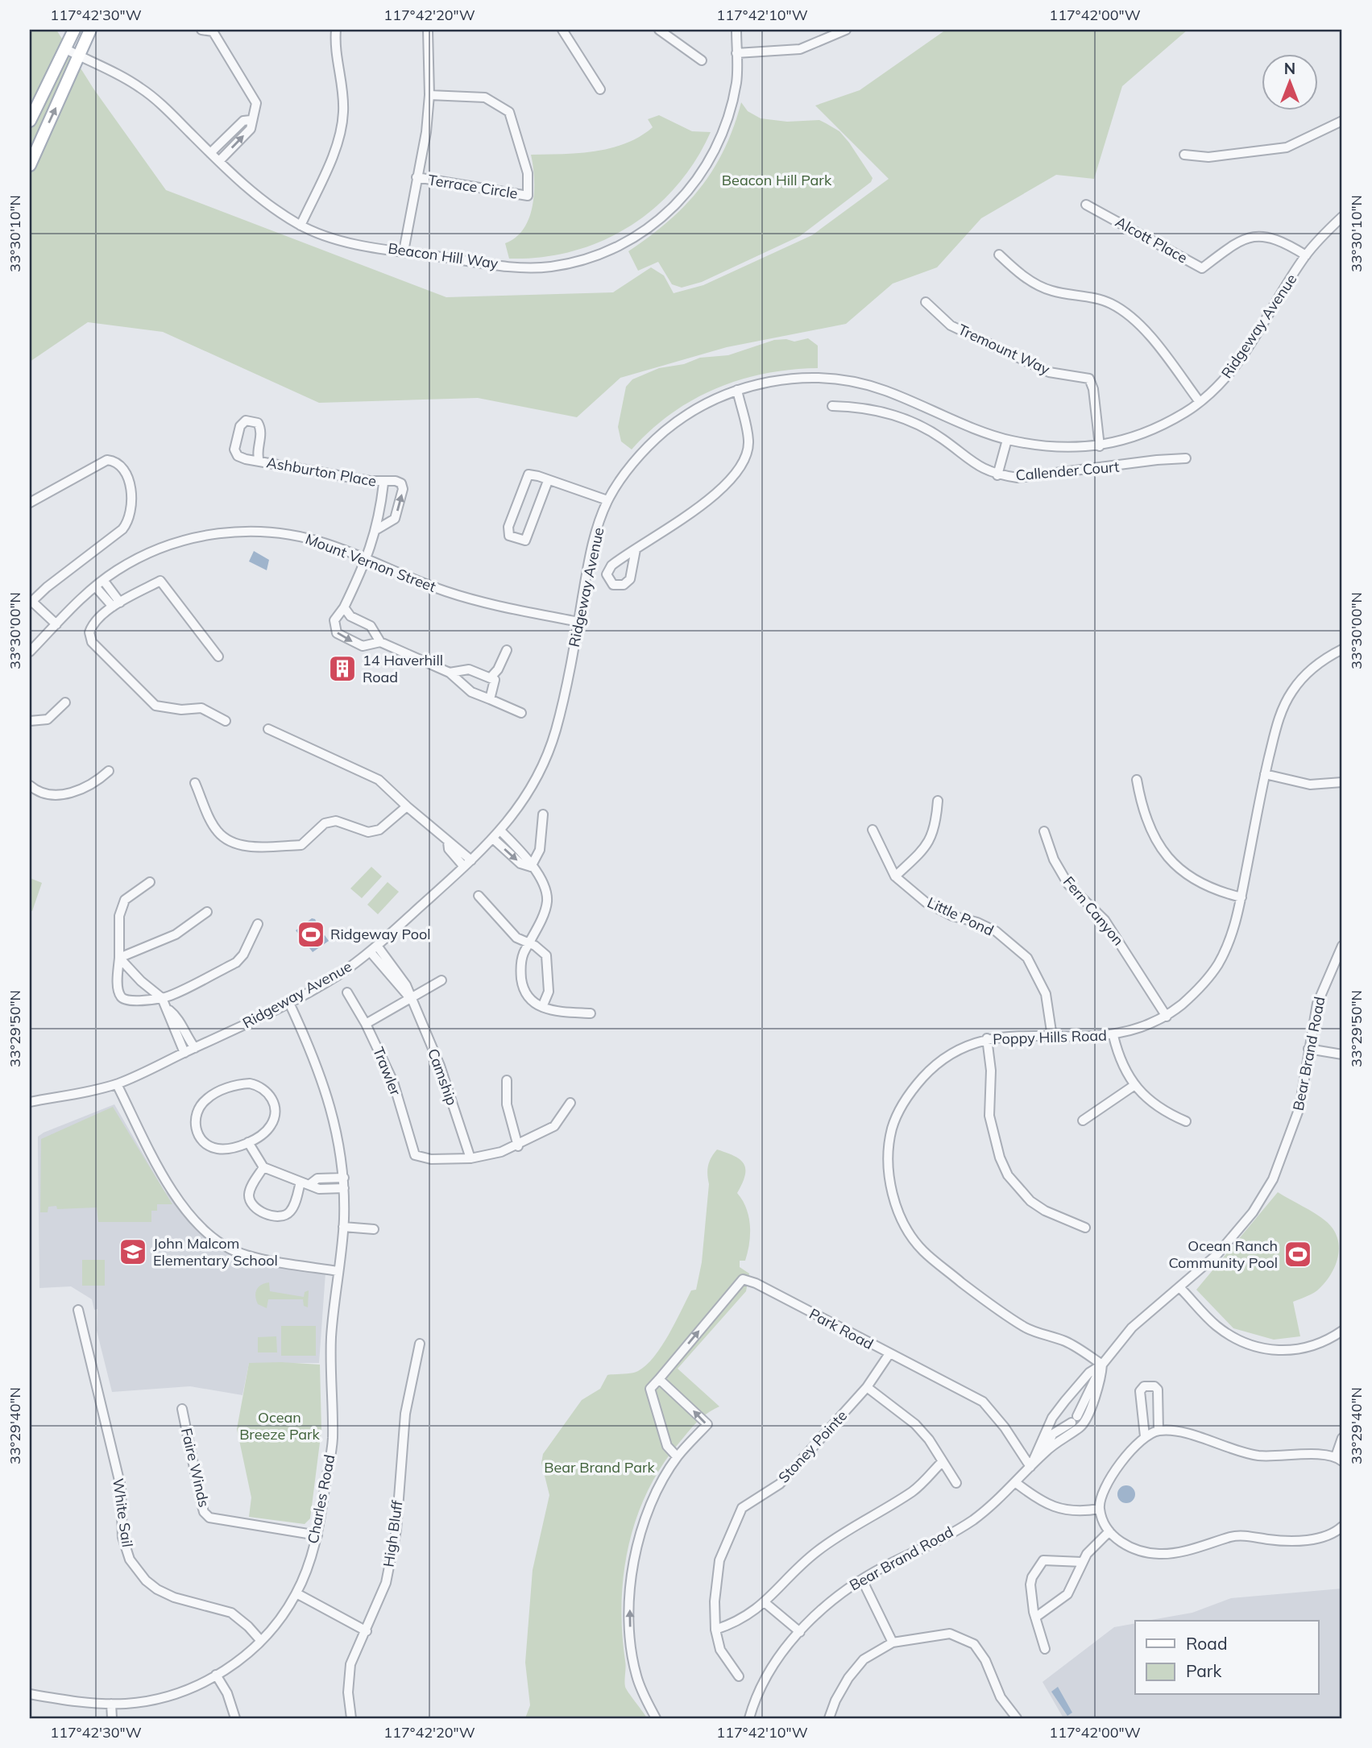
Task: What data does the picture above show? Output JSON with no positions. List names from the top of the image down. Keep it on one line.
{"streets":{"street":["Terrace Circle","Alcott Place","Beacon Hill Way","Ridgeway Avenue","Tremount Way","Callender Court","Ashburton Place","Mount Vernon Street","Fern Canyon","Little Pond","Poppy Hills Road","Bear Brand Road","Trawler","Camship","Park Road","Stoney Pointe","Faire Winds","Charles Road","White Sail","High Bluff"]},"crossings":[["Alcott Place","Ridgeway Avenue"],["Ridgeway Avenue","Tremount Way"],["Ridgeway Avenue","Mount Vernon Street"],["Ridgeway Avenue","Camship"],["Ridgeway Avenue","Charles Road"],["Ashburton Place","Mount Vernon Street"],["Fern Canyon","Poppy Hills Road"],["Little Pond","Poppy Hills Road"],["Poppy Hills Road","Bear Brand Road"],["Bear Brand Road","Park Road"],["Trawler","Camship"],["Park Road","Stoney Pointe"],["Faire Winds","Charles Road"],["Charles Road","White Sail"]],"parks":["Beacon Hill Park","Ocean Breeze Park","Bear Brand Park"],"places":{"building":["14 Haverhill Road"],"sports":["Ridgeway Pool","Ocean Ranch Community Pool"],"school or university":["John Malcom Elementary School"]},"legend":["Road","Park"],"north":"top","coordinates":["117°42'30\"W","117°42'20\"W","117°42'10\"W","117°42'00\"W","33°30'10\"N","33°30'00\"N","33°29'50\"N","33°29'40\"N"]}
